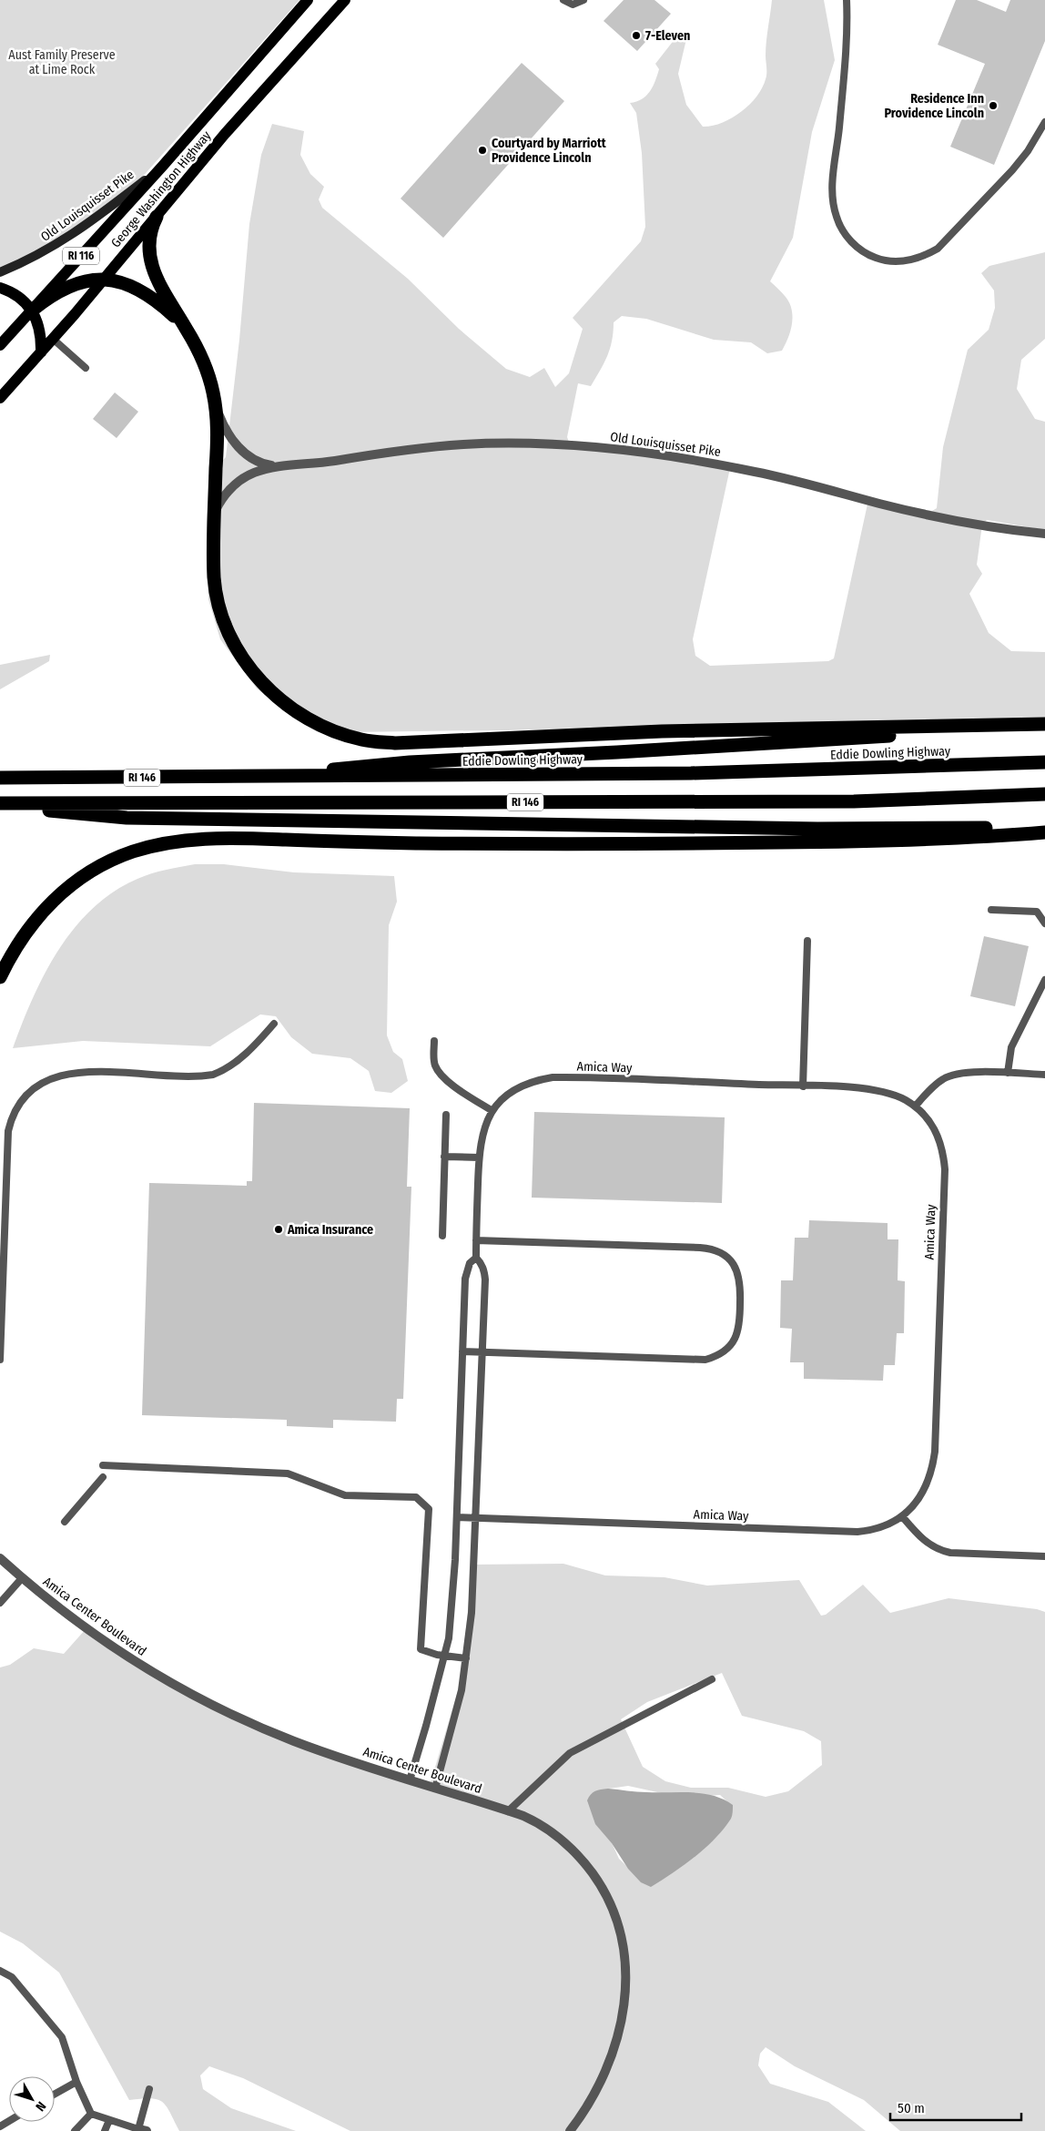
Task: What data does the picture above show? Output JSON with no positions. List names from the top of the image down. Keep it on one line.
{"streets":{"highway":["Eddie Dowling Highway","RI 146"],"main road":["George Washington Highway","RI 116"],"street":["Old Louisquisset Pike","Amica Center Boulevard"],"lane":["Amica Way"]},"crossings":[["George Washington Highway","Old Louisquisset Pike"],["Amica Way","Amica Center Boulevard"]],"parks":["Aust Family Preserve at Lime Rock"],"places":["7-Eleven","Residence Inn Providence Lincoln","Courtyard by Marriott Providence Lincoln","Amica Insurance"],"scale_bar":"50 m","north":"bottom right"}
